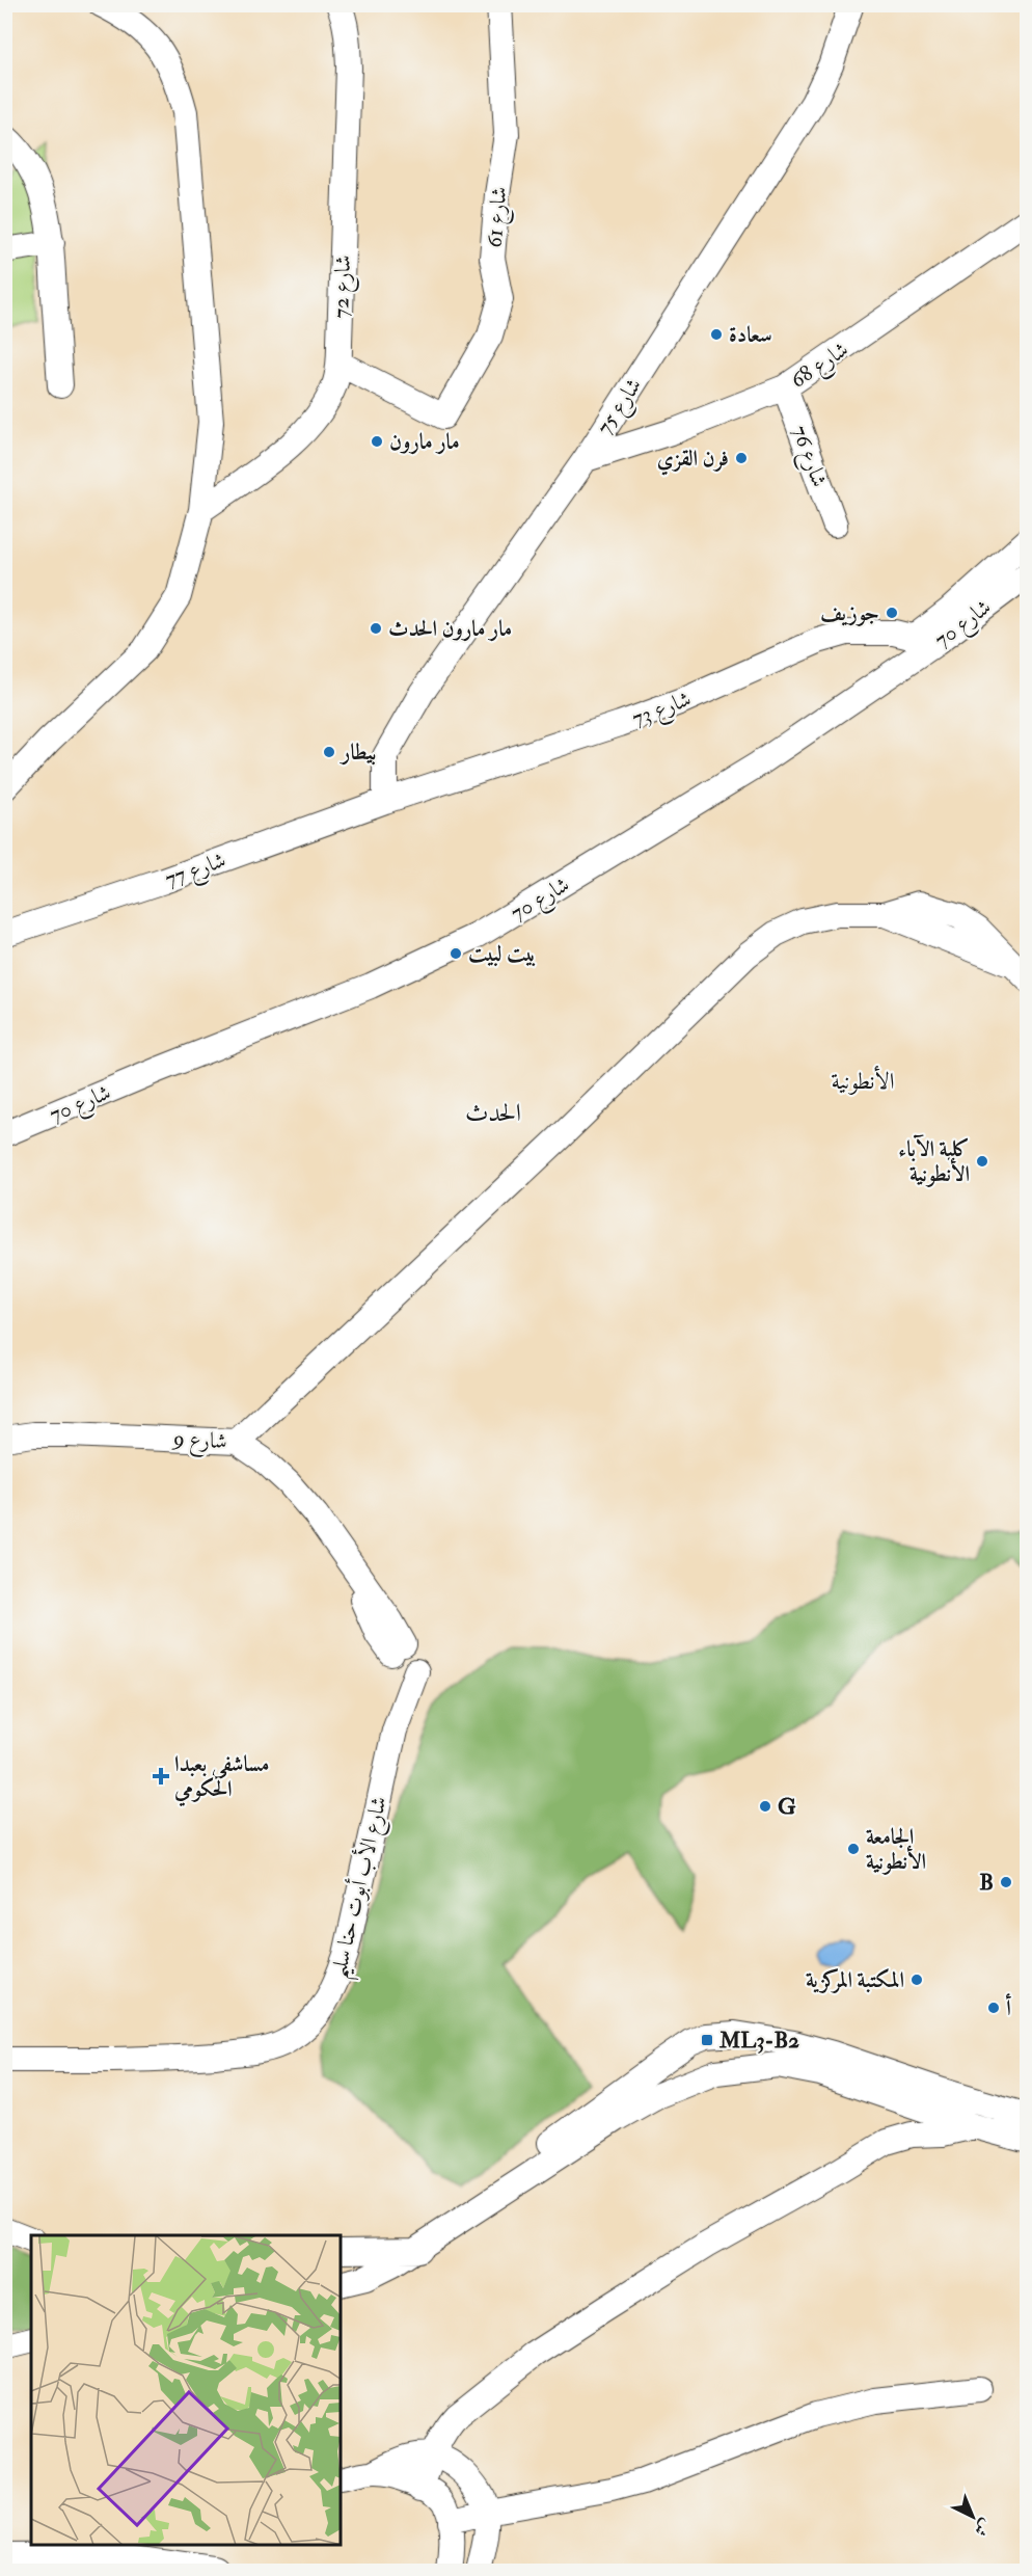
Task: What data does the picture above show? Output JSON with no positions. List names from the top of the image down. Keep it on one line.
{"streets":{"street":["شارع 61","شارع 72","شارع 68","شارع 75","شارع 76","شارع 70","شارع 73","شارع 77","شارع 9","شارع الأب أبوت حنا سليم"]},"crossings":[["شارع 61","شارع 72"],["شارع 68","شارع 75"],["شارع 68","شارع 76"],["شارع 75","شارع 73"],["شارع 75","شارع 77"],["شارع 70","شارع 73"],["شارع 73","شارع 77"],["شارع 9","شارع الأب أبوت حنا سليم"]],"districts":["الأنطونية","الحدث"],"places":{"other":["سعادة","مار مارون","فرن القزي","جوزيف","مار مارون الحدث","بيطار","بيت لبيت","كلية الآباء الأنطونية","G","الجامعة الأنطونية","B","المكتبة المركزية","أ"],"health":["مساشفى بعبدا الحكومي"],"transit":["ML3-B2"]},"north":"bottom right"}
